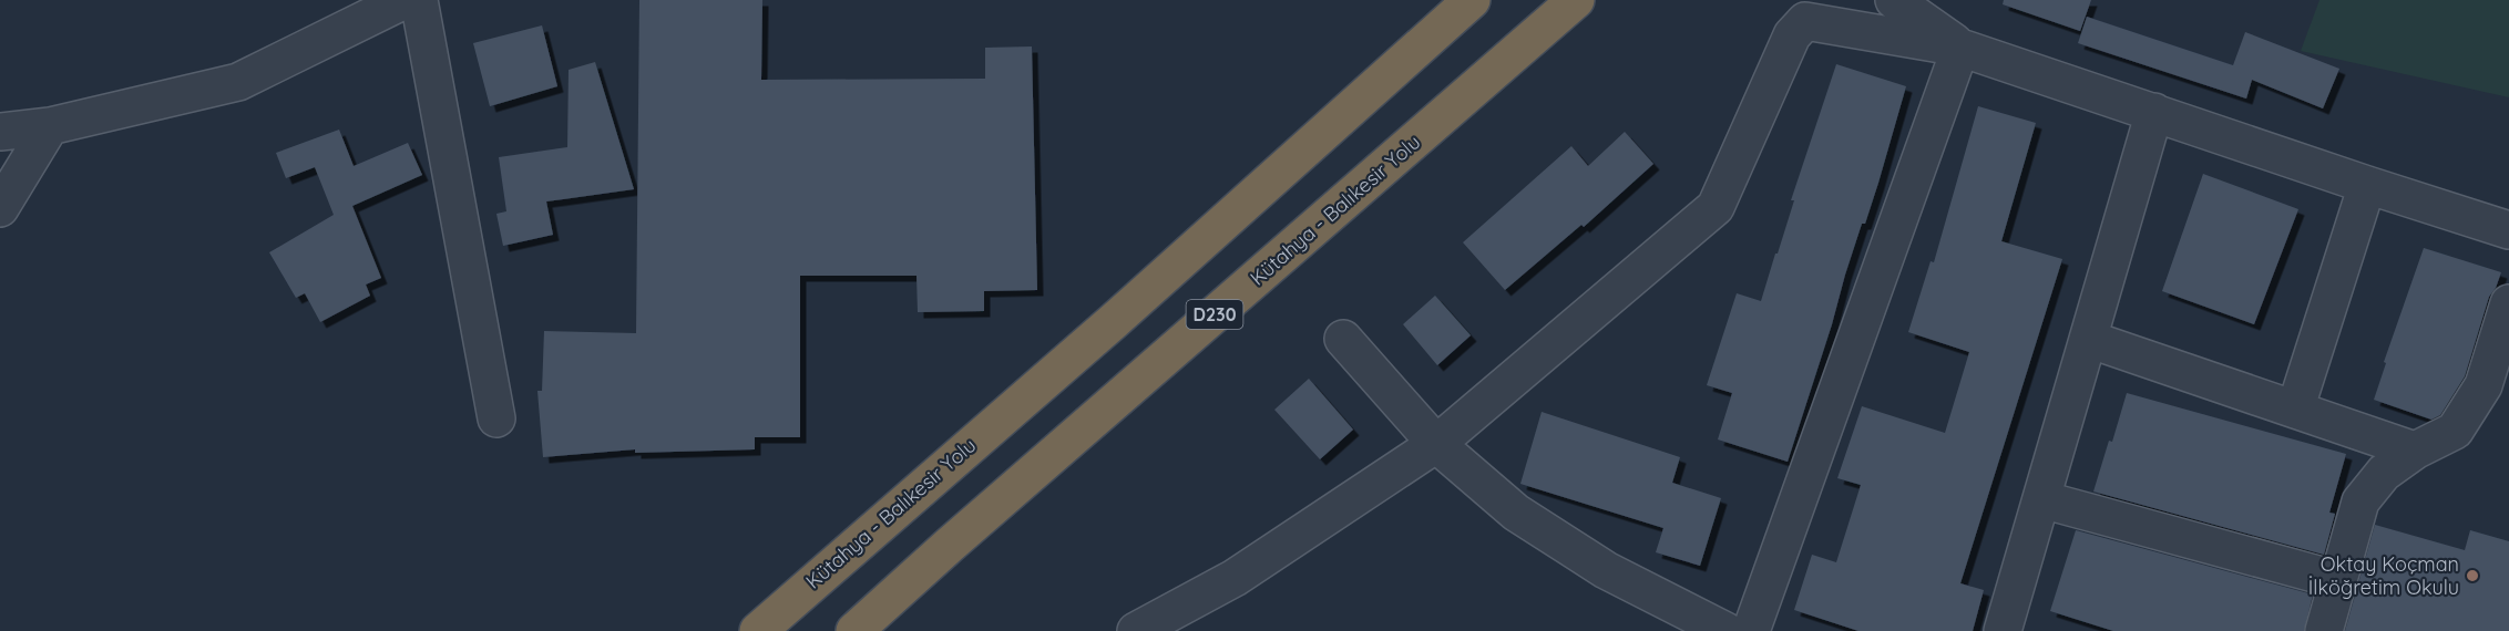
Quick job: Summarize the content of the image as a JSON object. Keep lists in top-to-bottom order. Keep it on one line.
{"streets":{"highway":["Kütahya - Balıkesir Yolu","D230"]},"places":["Oktay Koçman İlköğretim Okulu"]}
